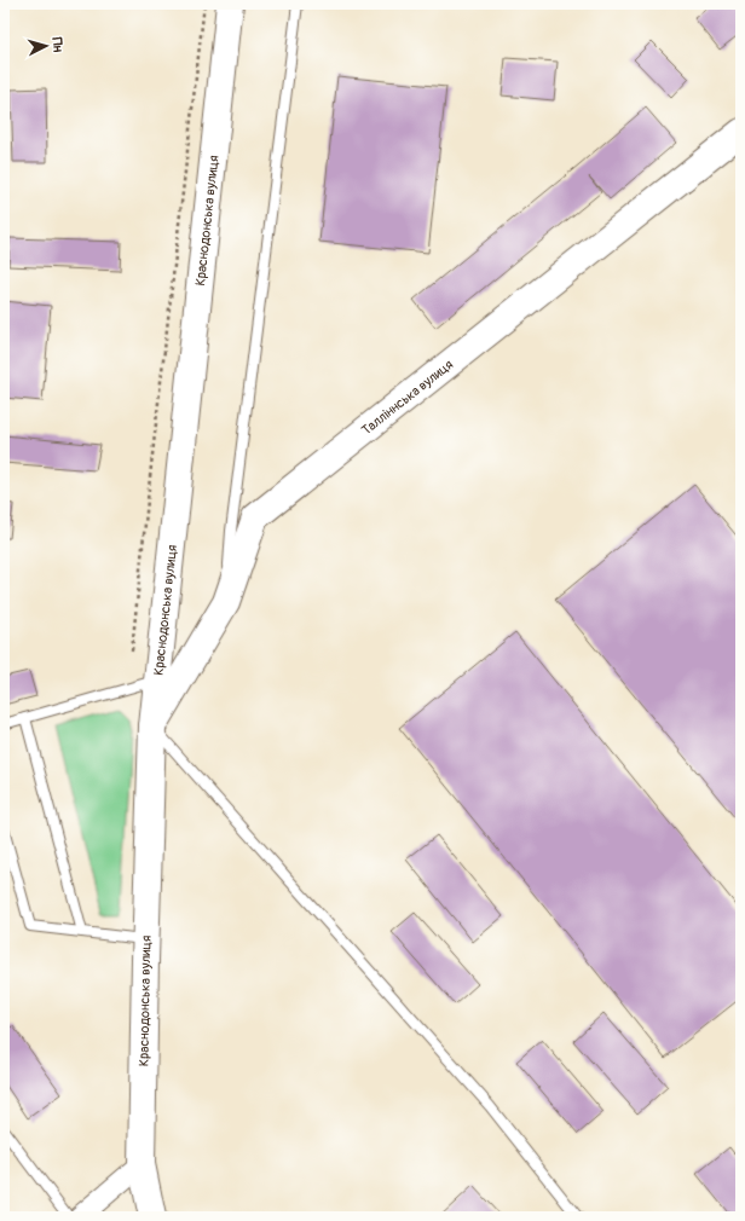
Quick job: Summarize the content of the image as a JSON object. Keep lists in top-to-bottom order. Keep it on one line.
{"streets":{"main road":["Краснодонська вулиця","Талліннська вулиця"]},"crossings":[["Краснодонська вулиця","Талліннська вулиця"]],"north":"right"}
